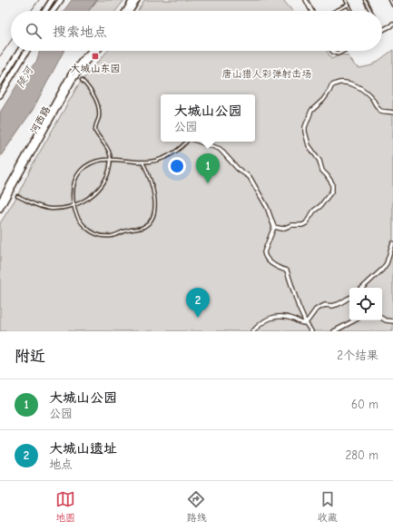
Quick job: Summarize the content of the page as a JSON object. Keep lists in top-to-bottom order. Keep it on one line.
{"streets":{"street":["河西路"]},"water":["陡河"],"parks":["唐山猎人彩弹射击场"],"places":{"transit":["大城山东园"]},"page":{"search":"搜索地点","popup":["大城山公园","公园"],"pins":["1","2"],"heading":["附近","2个结果"],"list":[{"mark":"1","name":"大城山公园","note":"公园","value":"60 m"},{"mark":"2","name":"大城山遗址","note":"地点","value":"280 m"}],"nav":["地图","路线","收藏"]}}
